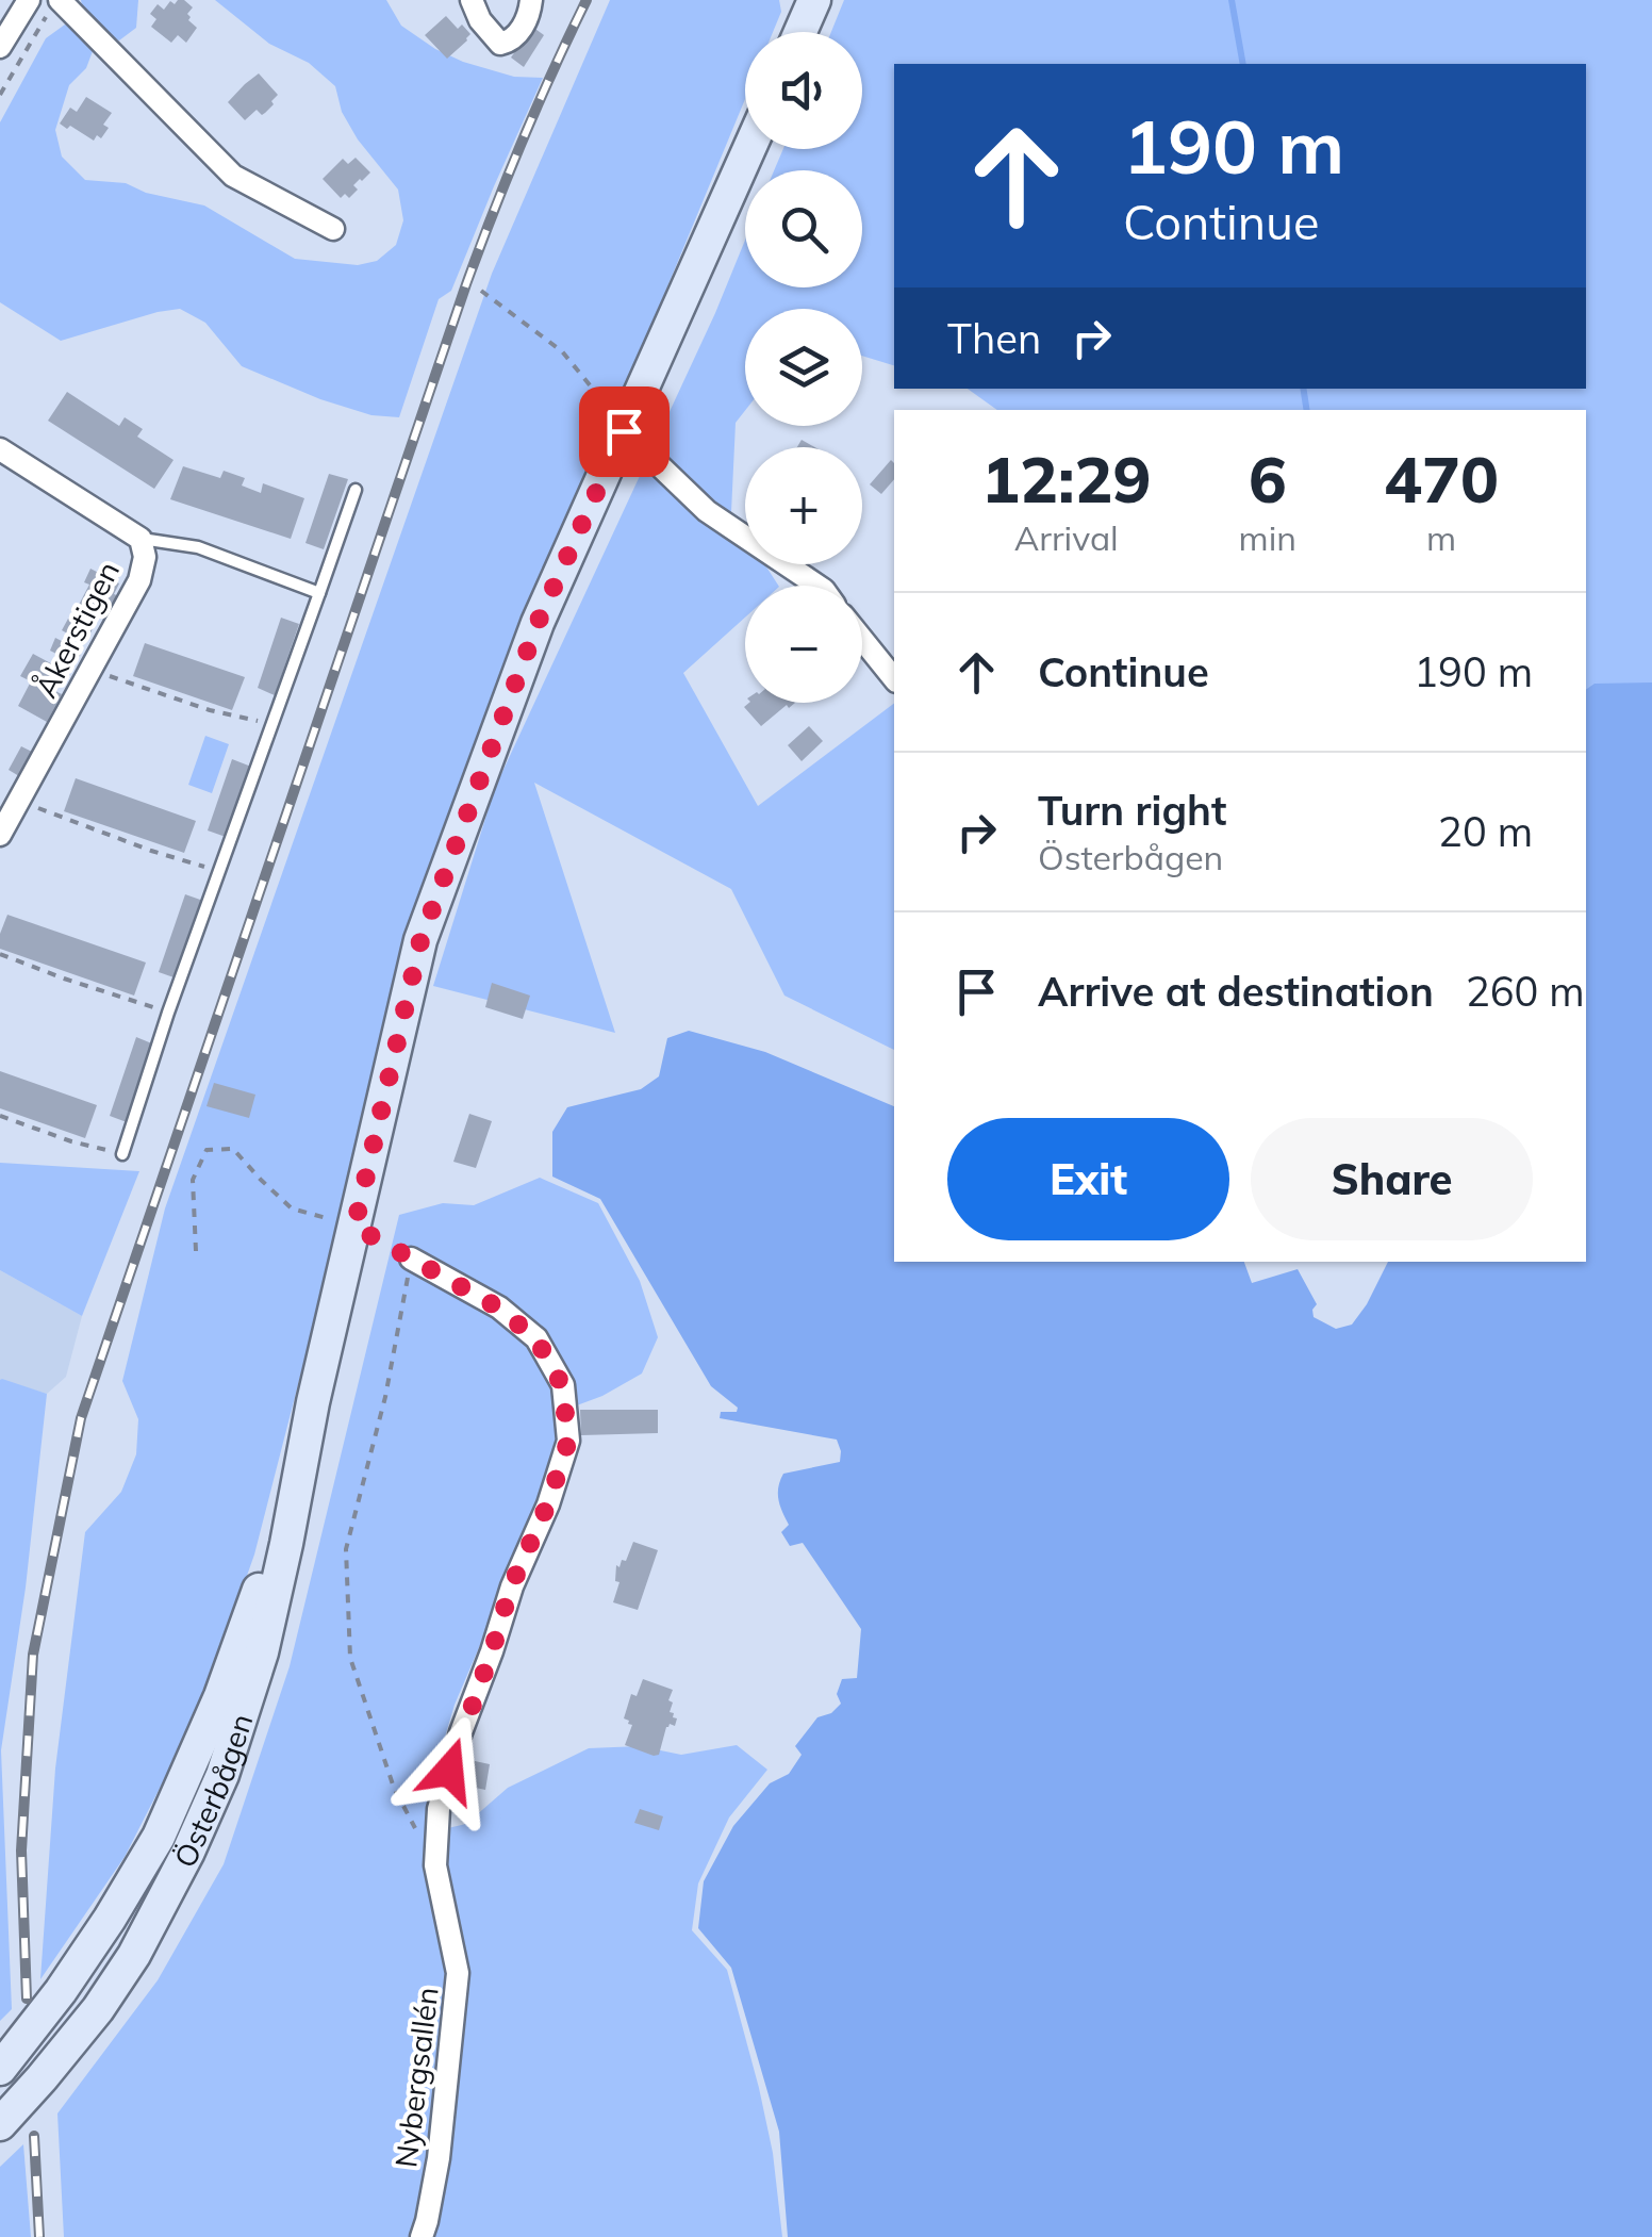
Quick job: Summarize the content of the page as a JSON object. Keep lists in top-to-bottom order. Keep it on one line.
{"streets":{"main road":["Österbågen"],"street":["Åkerstigen","Nybergsallén"]},"page":{"map_buttons":["+","−"],"turn":["190 m","Continue"],"then":"Then","eta":["12:29","Arrival","6","min","470","m"],"list":[{"name":"Continue","value":"190 m"},{"name":"Turn right","note":"Österbågen","value":"20 m"},{"name":"Arrive at destination","value":"260 m"}],"buttons":["Exit","Share"]}}
